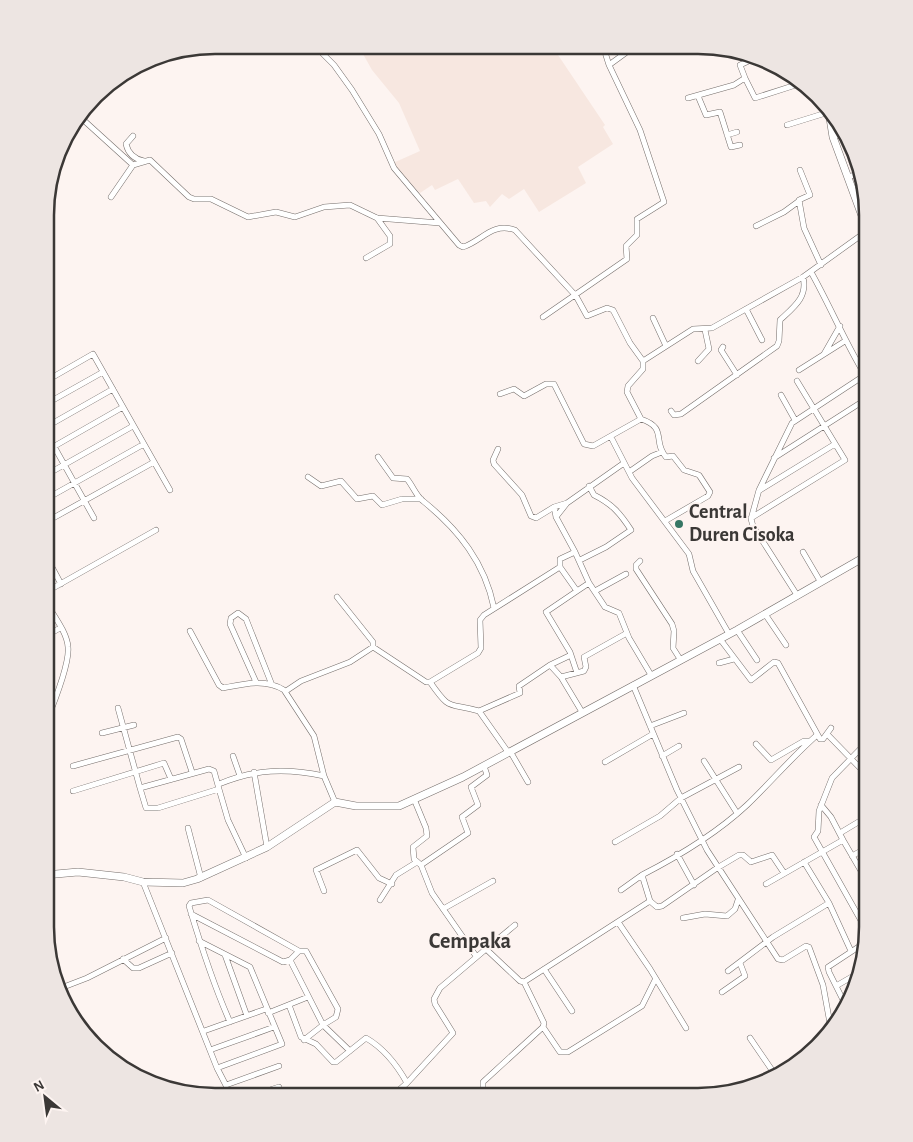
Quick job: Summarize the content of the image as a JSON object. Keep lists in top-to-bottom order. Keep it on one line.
{"districts":["Cempaka"],"places":["Central Duren Cisoka"],"north":"top left"}
